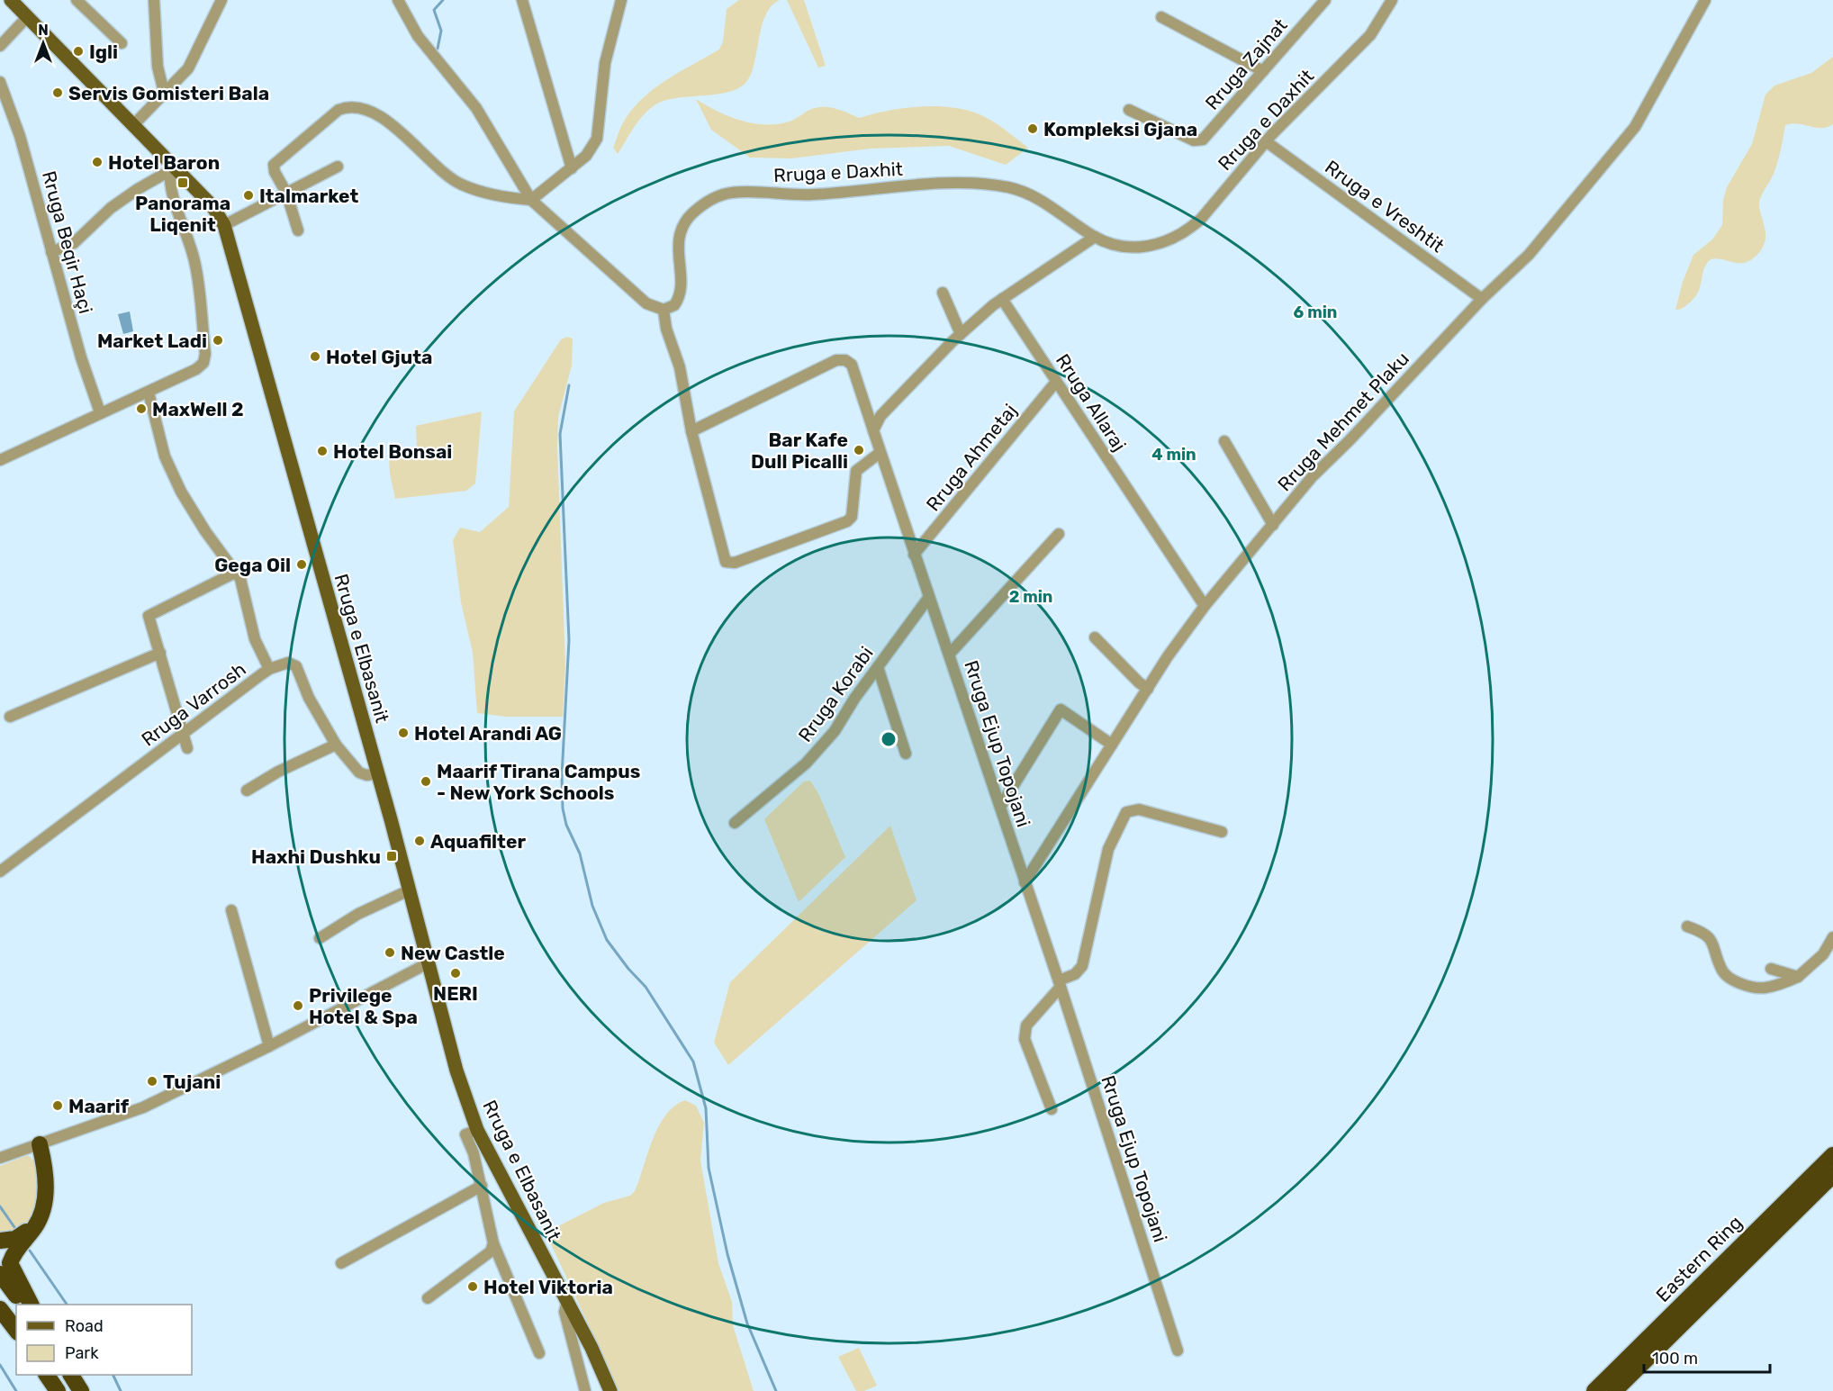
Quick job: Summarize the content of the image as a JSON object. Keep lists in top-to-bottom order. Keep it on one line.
{"streets":{"highway":["Eastern Ring"],"main road":["Rruga e Elbasanit"],"street":["Rruga Zajnat","Rruga e Daxhit","Rruga e Vreshtit","Rruga Beqir Haçi","Rruga Allaraj","Rruga Mehmet Plaku","Rruga Ahmetaj","Rruga Korabi","Rruga Varrosh","Rruga Ejup Topojani"]},"crossings":[["Rruga e Daxhit","Rruga e Vreshtit"],["Rruga e Vreshtit","Rruga Mehmet Plaku"],["Rruga Allaraj","Rruga Mehmet Plaku"],["Rruga Allaraj","Rruga Ahmetaj"],["Rruga Mehmet Plaku","Rruga Ejup Topojani"],["Rruga Ahmetaj","Rruga Ejup Topojani"],["Rruga e Elbasanit","Rruga Varrosh"],["Rruga Korabi","Rruga Ejup Topojani"]],"places":{"other":["Igli","Servis Gomisteri Bala","Kompleksi Gjana","Hotel Baron","Italmarket","Market Ladi","Hotel Gjuta","MaxWell 2","Bar Kafe Dull Picalli","Hotel Bonsai","Gega Oil","Hotel Arandi AG","Maarif Tirana Campus - New York Schools","Aquafilter","New Castle","NERI","Privilege Hotel & Spa","Tujani","Maarif","Hotel Viktoria"],"transit":["Panorama Liqenit","Haxhi Dushku"]},"legend":["Road","Park"],"scale_bar":"100 m","north":"top","rings":["6 min","4 min","2 min"]}
